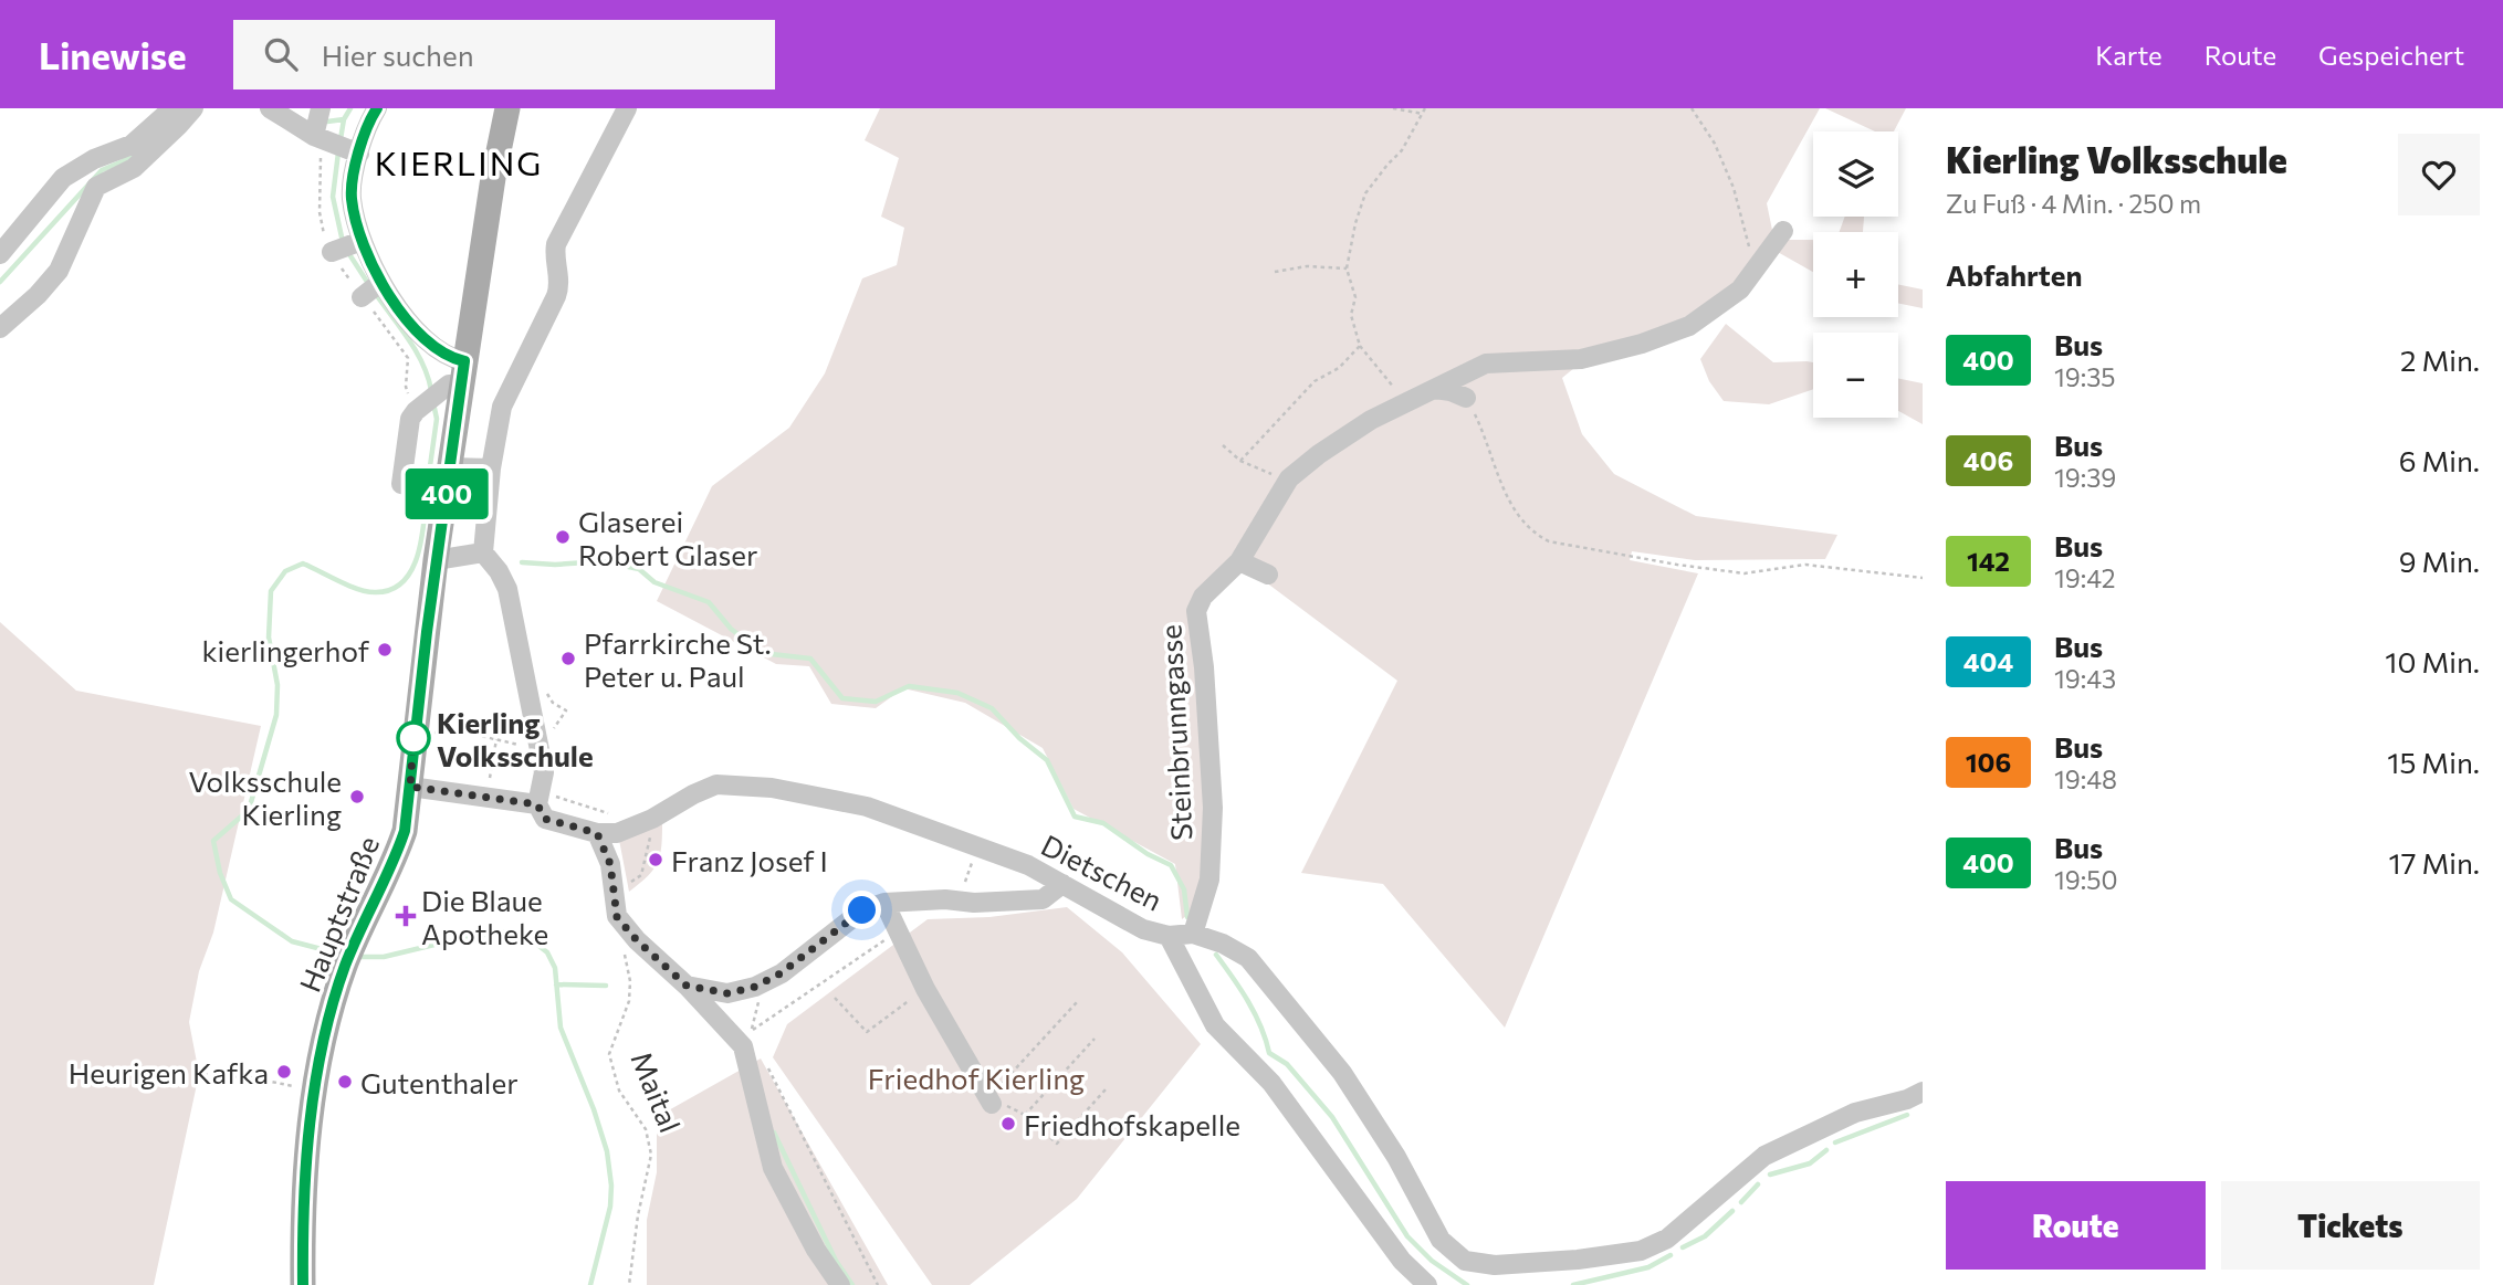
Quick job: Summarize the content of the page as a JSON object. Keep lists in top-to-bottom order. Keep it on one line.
{"streets":{"main road":["Hauptstraße"],"street":["Steinbrunngasse","Dietschen"],"path":["Maital"]},"districts":["KIERLING"],"parks":["Friedhof Kierling"],"places":{"other":["Glaserei Robert Glaser","kierlingerhof","Pfarrkirche St. Peter u. Paul","Kierling Volksschule","Volksschule Kierling","Franz Josef I","Heurigen Kafka","Gutenthaler","Friedhofskapelle"],"health":["Die Blaue Apotheke"]},"lines":["bus line 400"],"page":{"header":"Linewise","search":"Hier suchen","nav":["Karte","Route","Gespeichert"],"on_map":"400","heading":[["Kierling Volksschule","Zu Fuß · 4 Min. · 250 m"],"Abfahrten"],"map_buttons":["+","−"],"list":[{"mark":"400","name":"Bus","note":"19:35","value":"2 Min."},{"mark":"406","name":"Bus","note":"19:39","value":"6 Min."},{"mark":"142","name":"Bus","note":"19:42","value":"9 Min."},{"mark":"404","name":"Bus","note":"19:43","value":"10 Min."},{"mark":"106","name":"Bus","note":"19:48","value":"15 Min."},{"mark":"400","name":"Bus","note":"19:50","value":"17 Min."}],"buttons":["Route","Tickets"]}}
